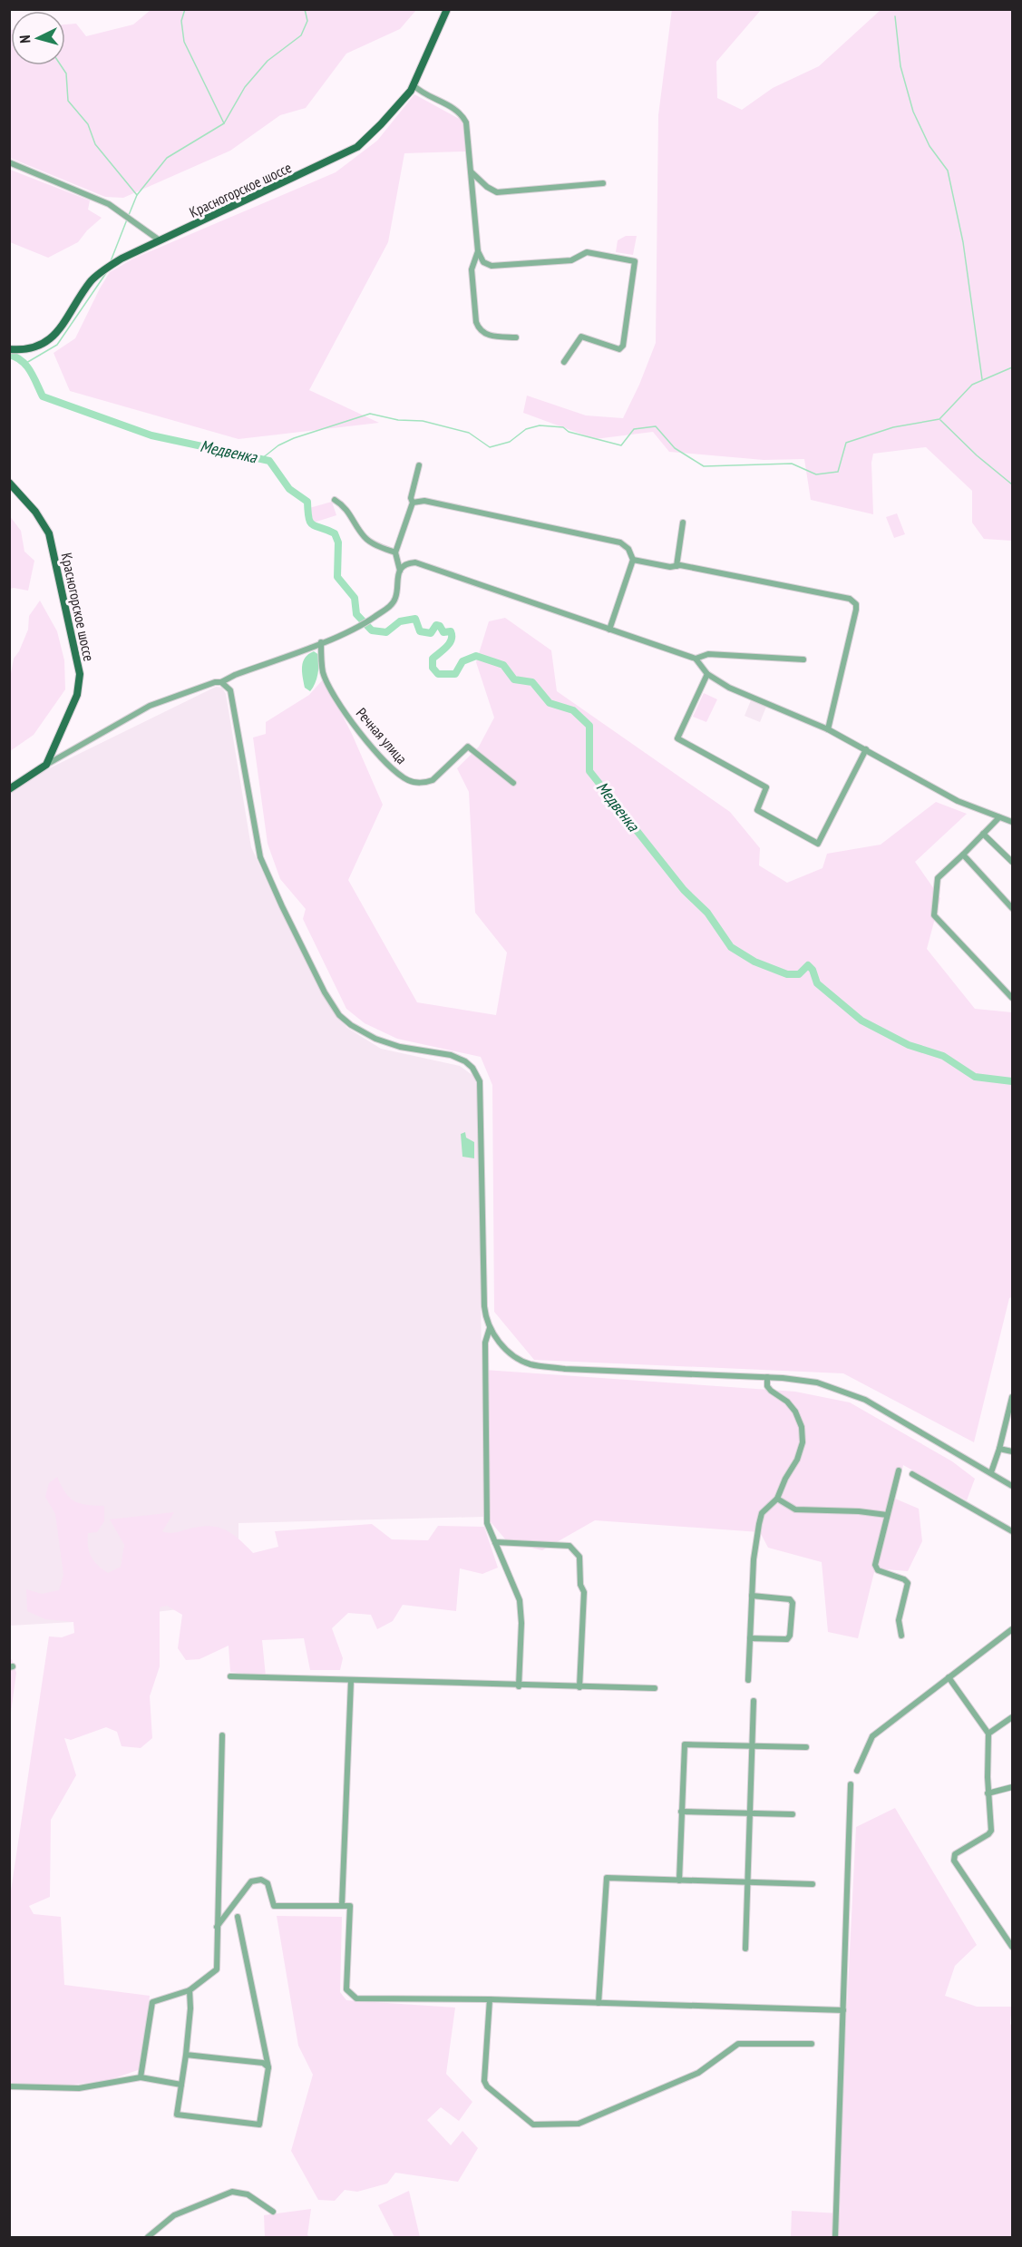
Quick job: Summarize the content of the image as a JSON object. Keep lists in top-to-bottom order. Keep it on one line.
{"streets":{"main road":["Красногорское шоссе"],"street":["Речная улица"]},"water":["Медвенка"],"north":"left"}
